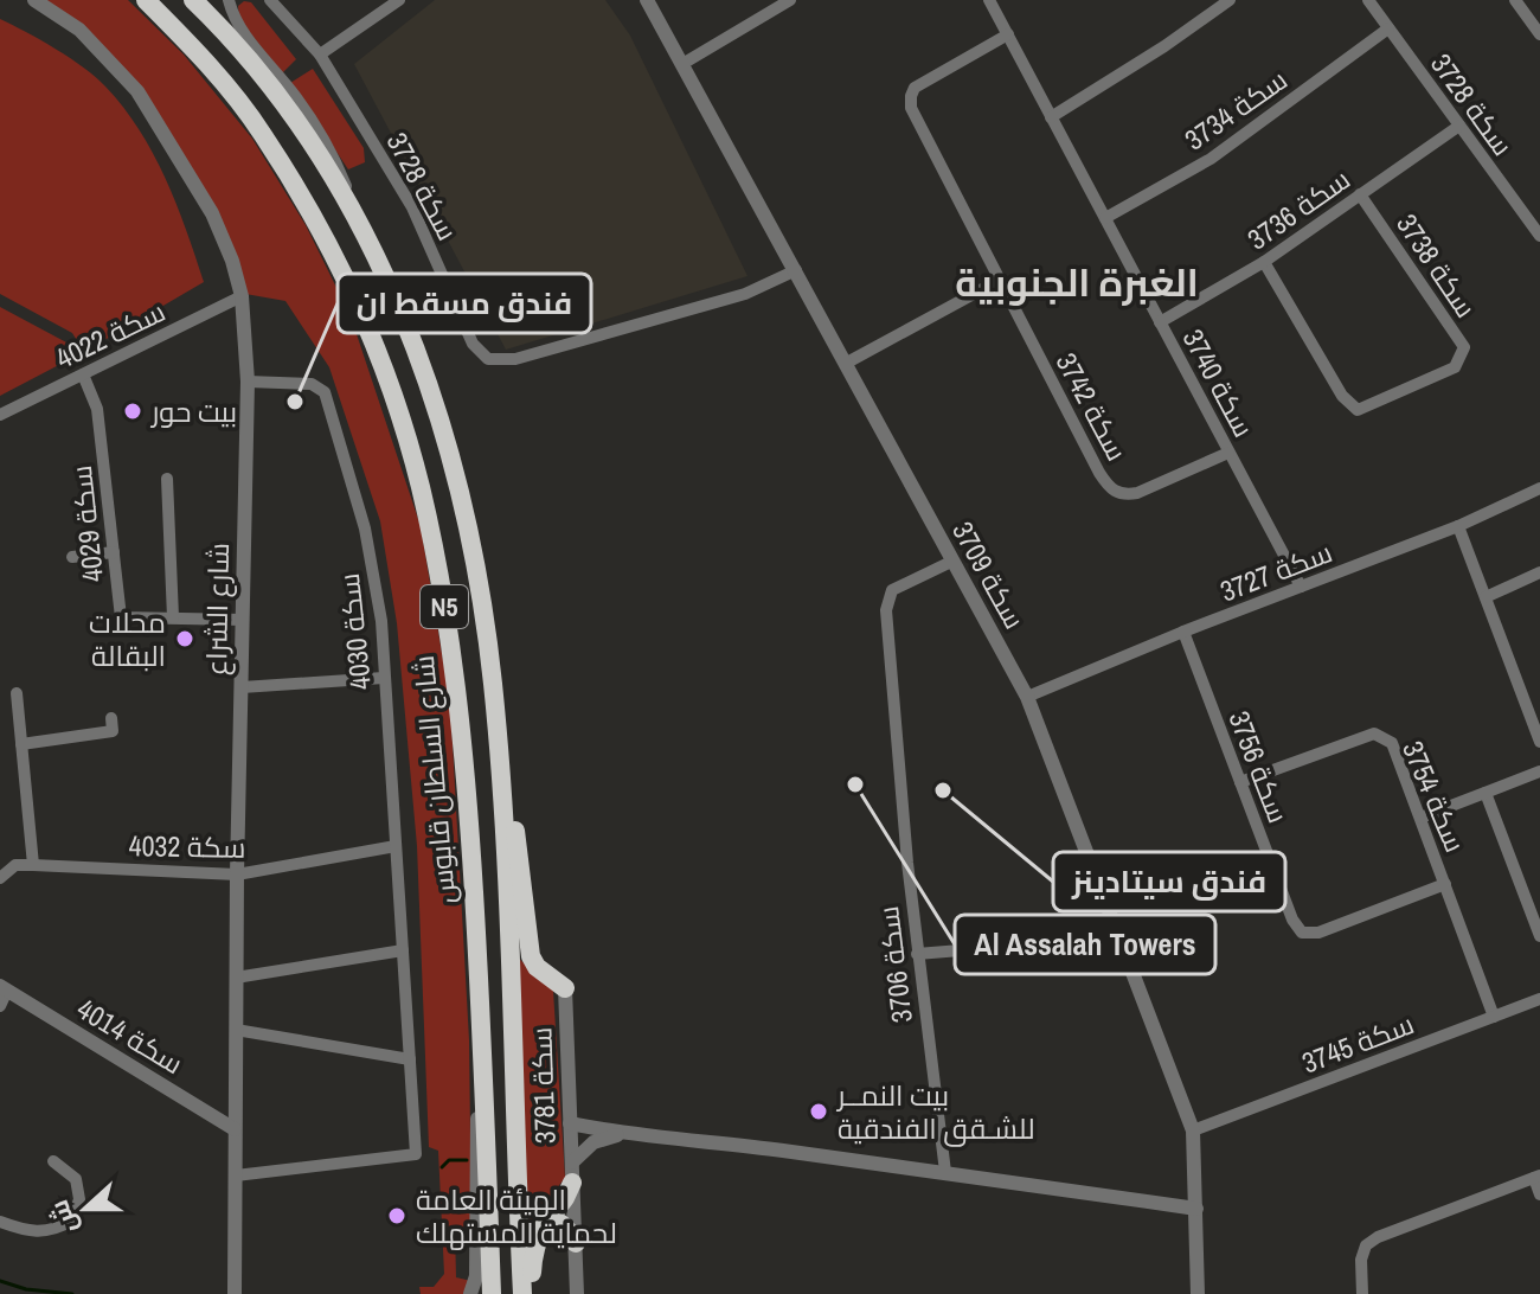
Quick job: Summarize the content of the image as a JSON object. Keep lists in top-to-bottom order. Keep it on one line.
{"streets":{"highway":["N5","شارع السلطان قابوس"],"street":["سكة 3728","سكة 3734","سكة 3736","سكة 3738","سكة 4022","سكة 3740","سكة 3742","سكة 4029","سكة 3727","سكة 3709","شارع الشراع","سكة 4030","سكة 3756","سكة 3754","سكة 4032","سكة 3706","سكة 4014","سكة 3745","سكة 3781"]},"crossings":[["سكة 3728","سكة 3734"],["سكة 3728","سكة 3736"],["سكة 3728","سكة 3709"],["سكة 3734","سكة 3740"],["سكة 3736","سكة 3738"],["سكة 3736","سكة 3740"],["سكة 4022","سكة 4029"],["سكة 4022","شارع الشراع"],["سكة 3740","سكة 3742"],["سكة 3740","سكة 3727"],["سكة 4029","شارع الشراع"],["سكة 3727","سكة 3709"],["سكة 3727","سكة 3756"],["سكة 3709","سكة 3706"],["سكة 3709","سكة 3745"],["شارع الشراع","سكة 4030"],["شارع الشراع","سكة 4032"],["شارع الشراع","سكة 4014"],["سكة 4030","سكة 4032"],["سكة 3756","سكة 3754"],["سكة 3754","سكة 3745"]],"districts":["الغبرة الجنوبية"],"places":["فندق مسقط ان","بيت حور","محلات البقالة","Al Assalah Towers","فندق سيتادينز","بيت النمــر للشـقق الفندقية","الهيئة العامة لحماية المستهلك"],"north":"left"}
